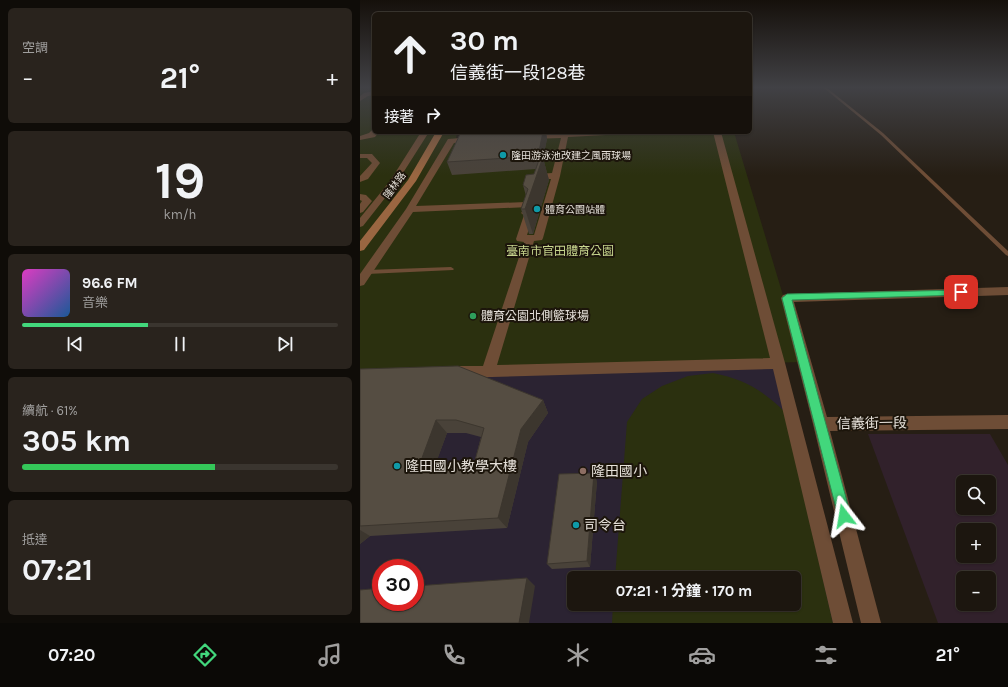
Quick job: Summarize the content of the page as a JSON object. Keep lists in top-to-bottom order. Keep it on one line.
{"streets":{"street":["隆林路","信義街一段"]},"parks":["臺南市官田體育公園"],"places":["隆田游泳池改建之風雨球場","體育公園站體","體育公園北側籃球場","隆田國小教學大樓","隆田國小","司令台"],"page":{"tile":["空調",["19","km/h"],["續航 · 61%","305 km"],["抵達","07:21"]],"turn":["30 m","信義街一段128巷"],"heat":["−","21°","+"],"then":"接著","song":["96.6 FM","音樂"],"map_buttons":["+","−"],"limit":"30","trip":"07:21 · 1 分鐘 · 170 m","tabs":["07:20","21°"]}}
